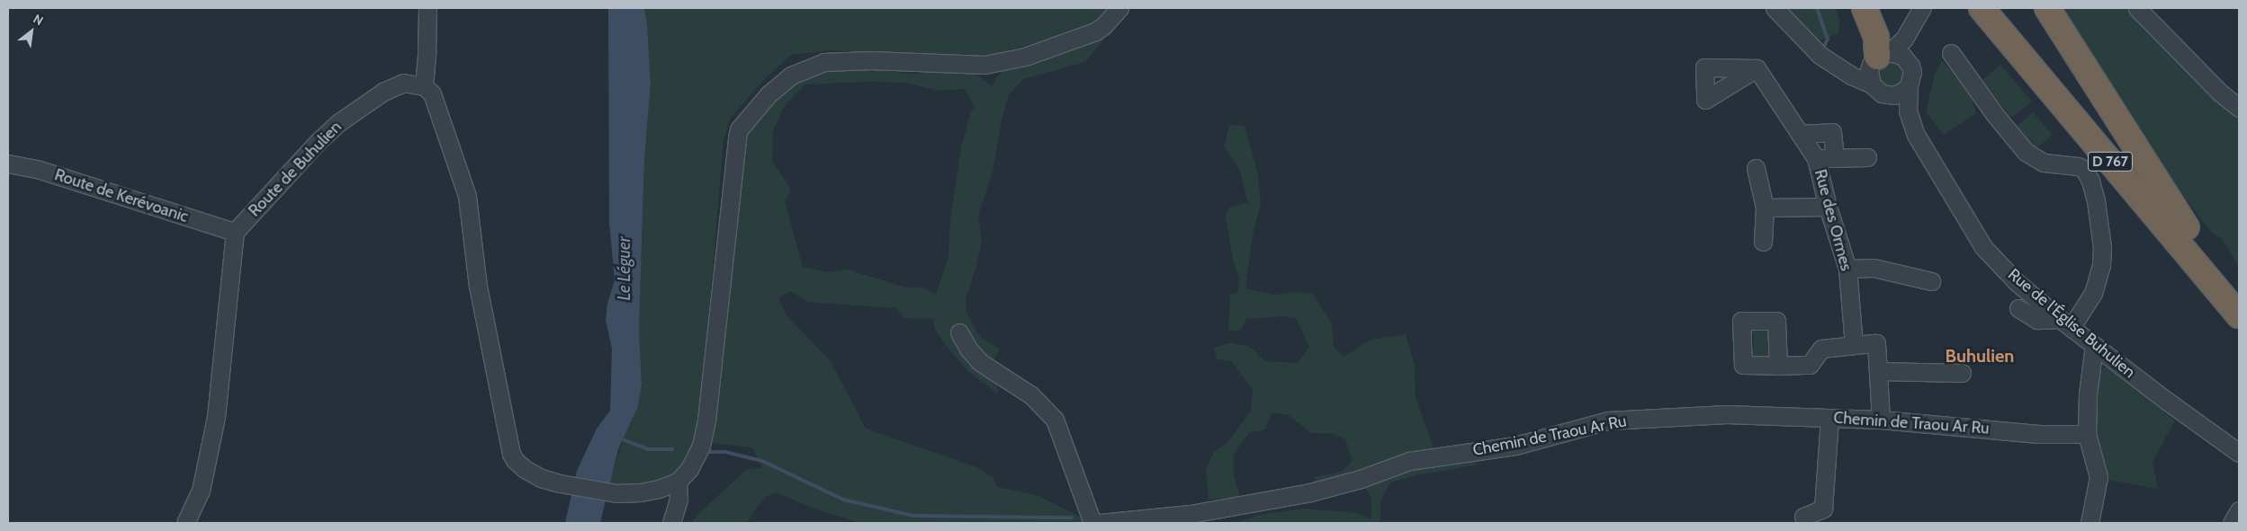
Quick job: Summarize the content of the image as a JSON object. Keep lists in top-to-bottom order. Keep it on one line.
{"streets":{"highway":["D 767"],"street":["Route de Buhulien","Route de Kerévoanic","Rue des Ormes","Rue de l'Église Buhulien","Chemin de Traou Ar Ru"]},"crossings":[["Route de Buhulien","Route de Kerévoanic"]],"districts":["Buhulien"],"water":["Le Léguer"],"north":"top right"}
